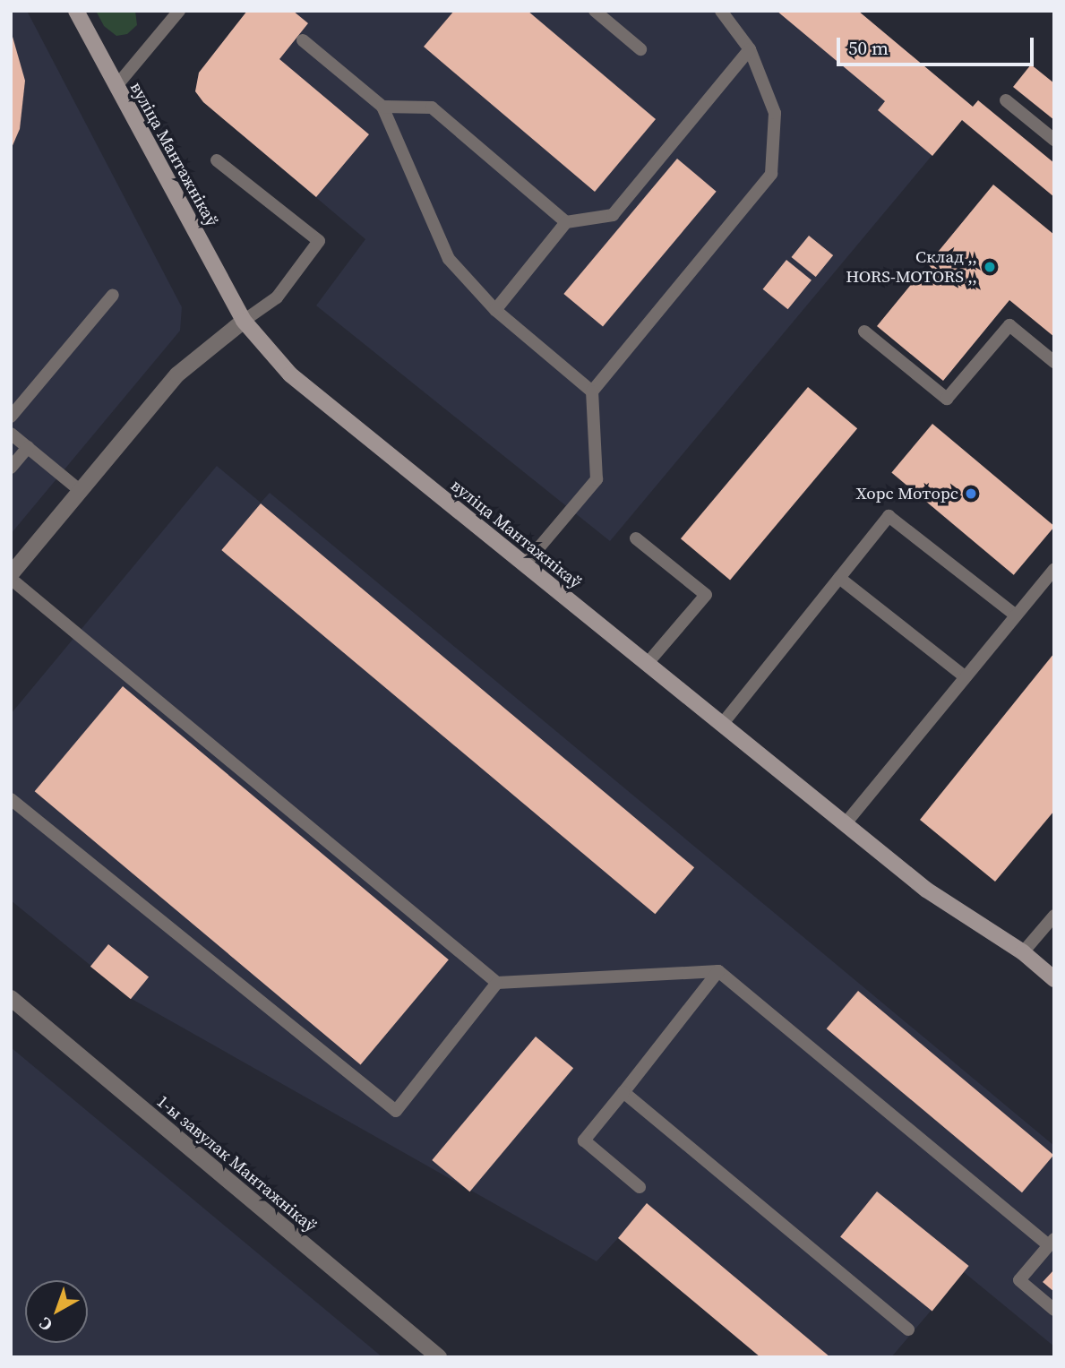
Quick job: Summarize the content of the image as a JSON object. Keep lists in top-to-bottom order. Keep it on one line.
{"streets":{"street":["вуліца Мантажнікаў","1-ы завулак Мантажнікаў"]},"places":["Склад ,, HORS-MOTORS ,,","Хорс Моторс"],"scale_bar":"50 m","north":"bottom left"}
